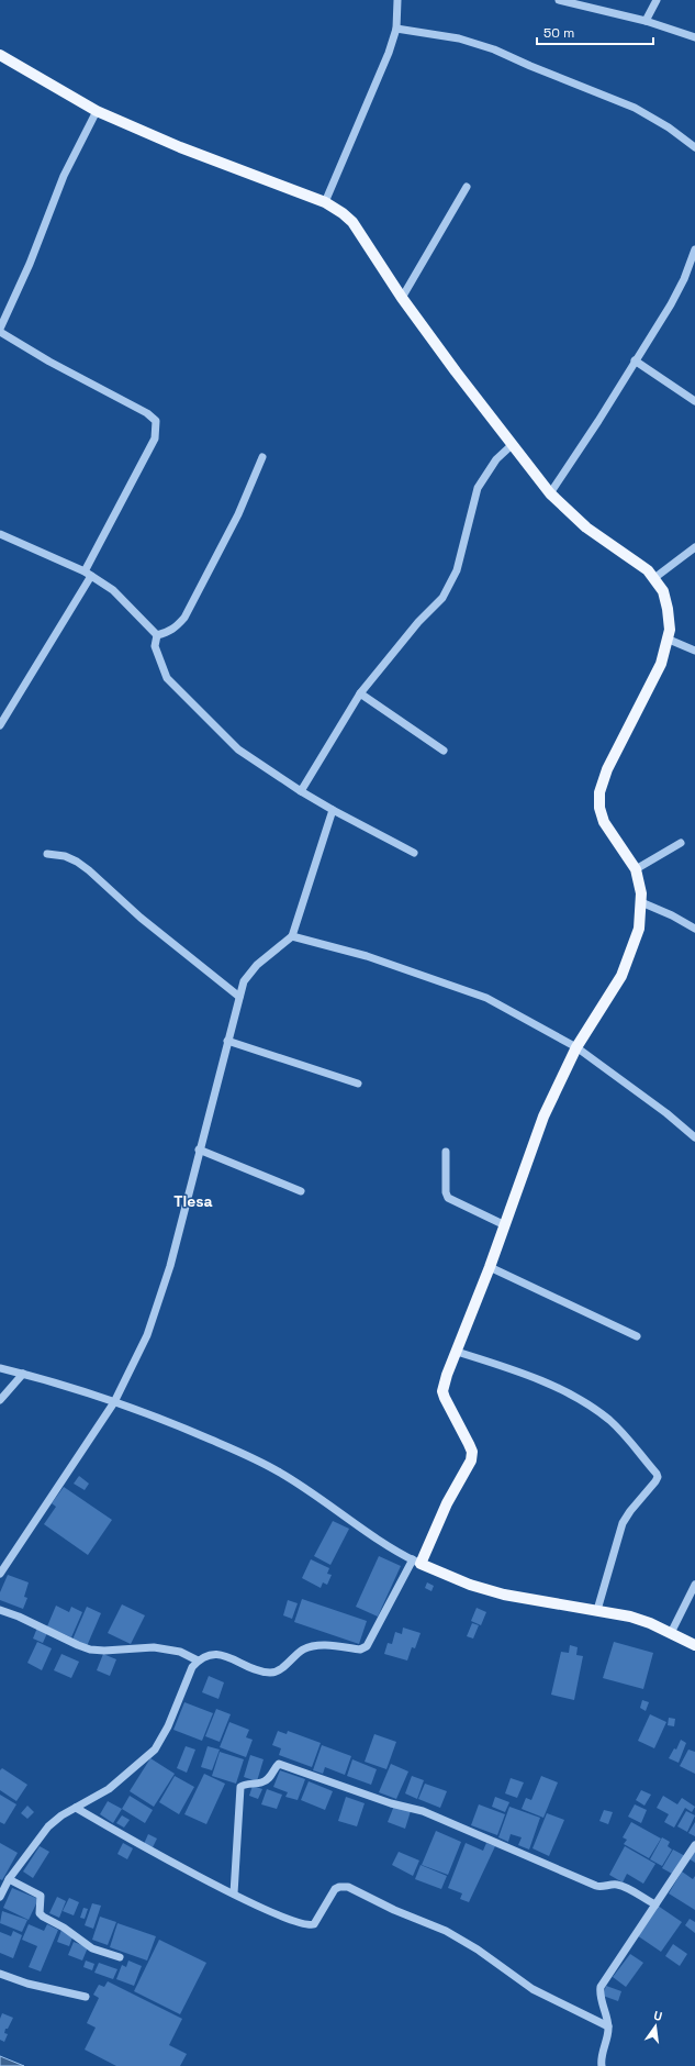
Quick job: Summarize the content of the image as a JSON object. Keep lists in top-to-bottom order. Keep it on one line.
{"districts":["Tlesa"],"scale_bar":"50 m","north":"top"}
